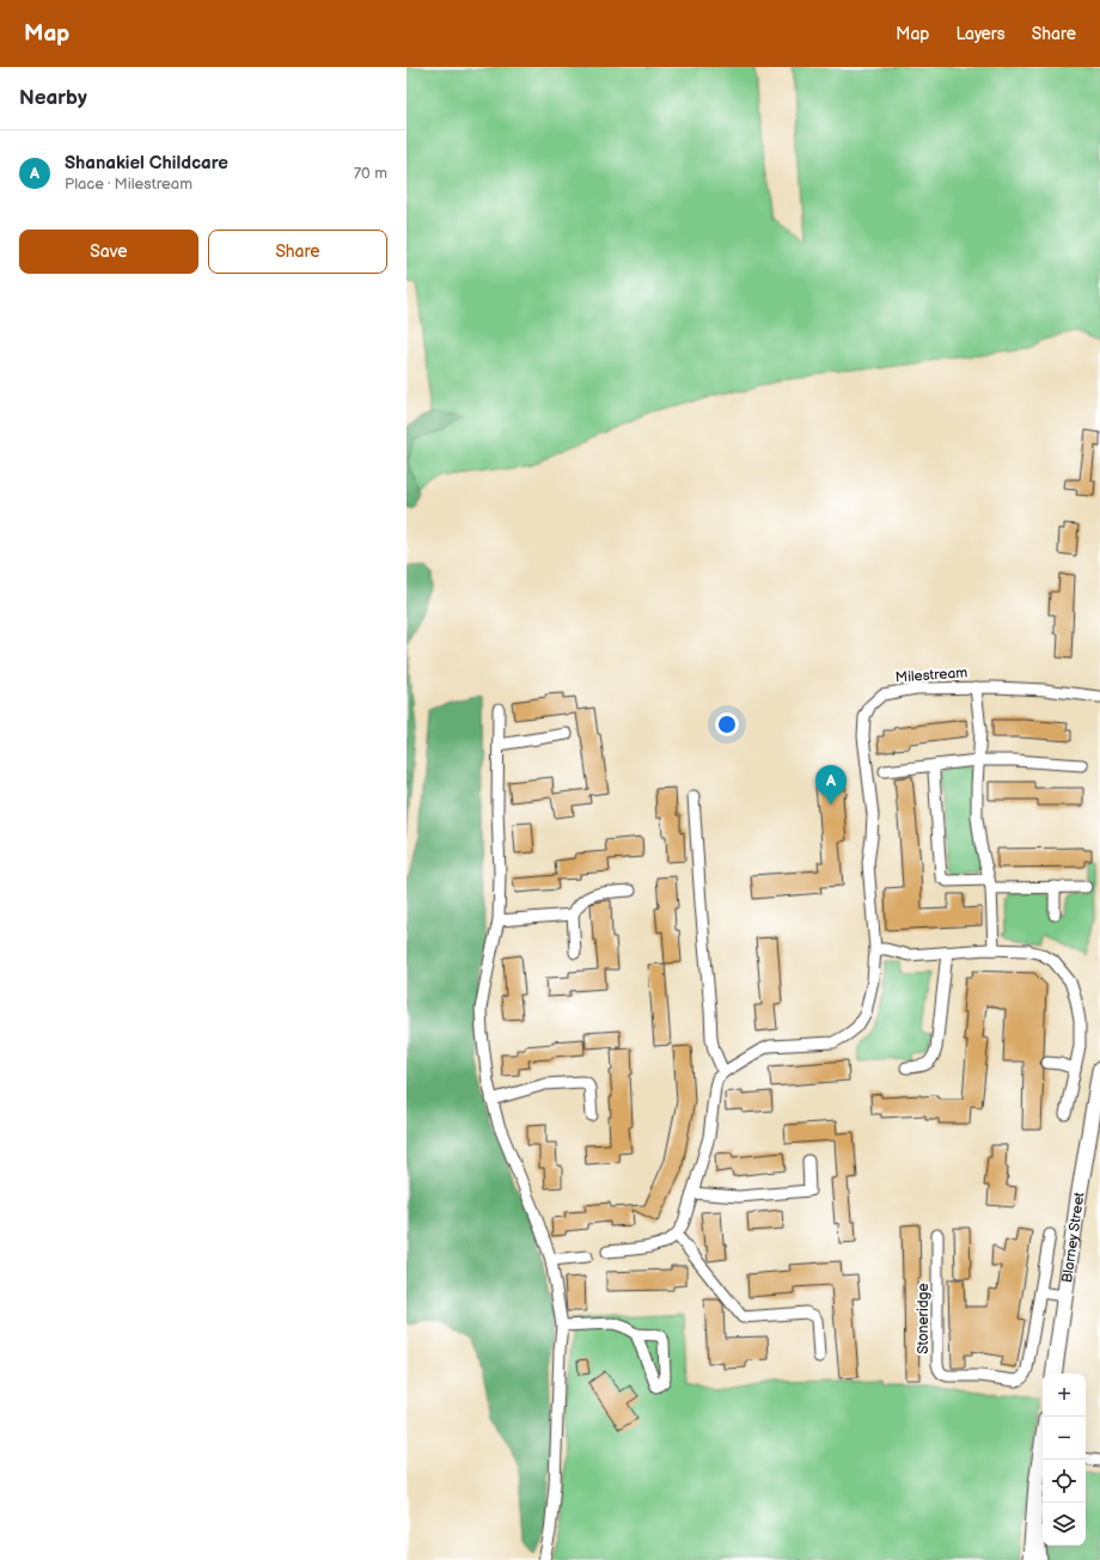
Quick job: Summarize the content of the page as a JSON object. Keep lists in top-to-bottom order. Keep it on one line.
{"streets":{"street":["Milestream","Blarney Street","Stoneridge"]},"page":{"header":"Map","nav":["Map","Layers","Share"],"heading":"Nearby","list":[{"mark":"A","name":"Shanakiel Childcare","note":"Place · Milestream","value":"70 m"}],"buttons":["Save","Share"],"pins":"A","map_buttons":["+","−"]}}
